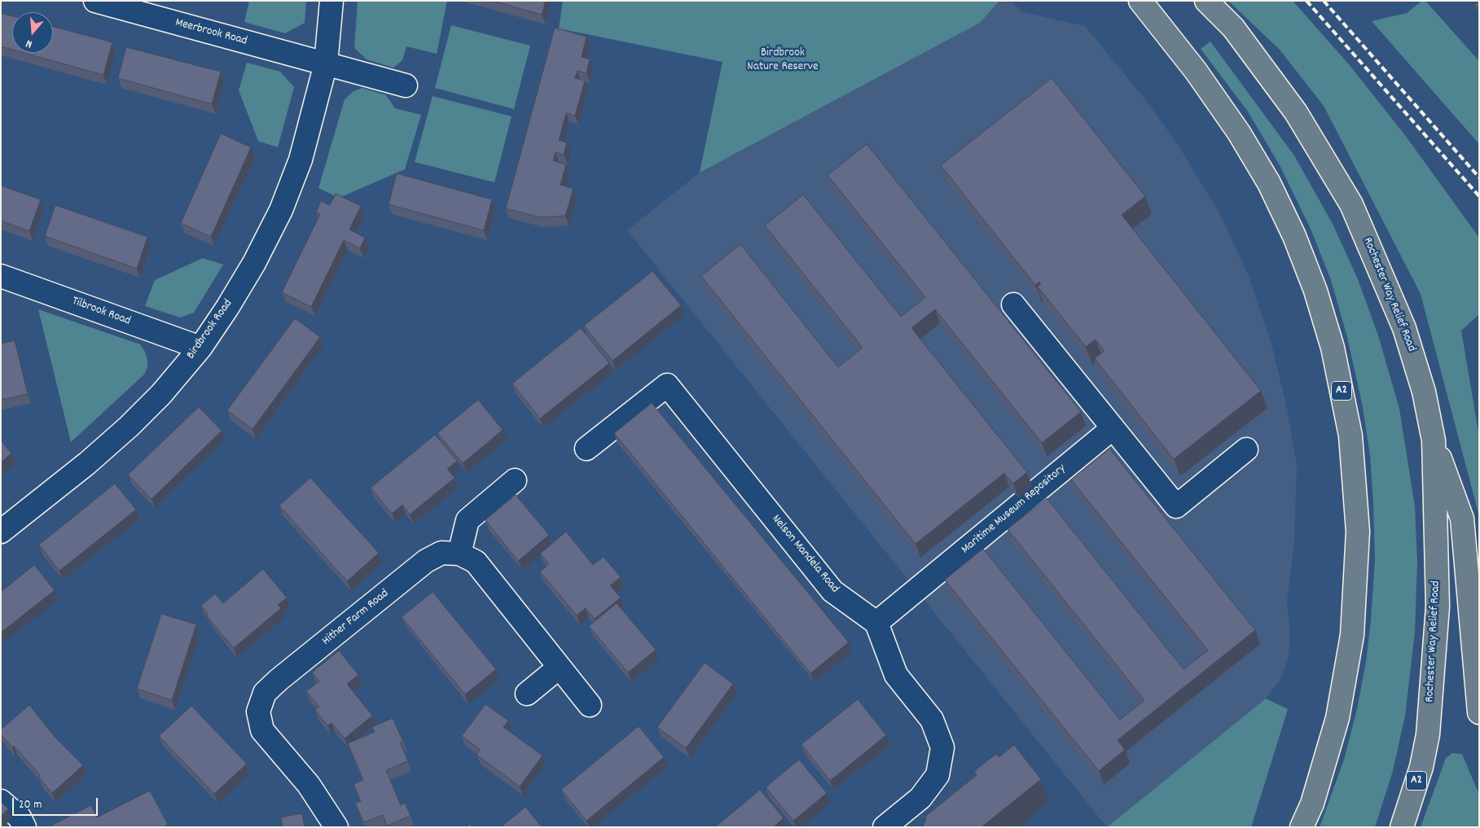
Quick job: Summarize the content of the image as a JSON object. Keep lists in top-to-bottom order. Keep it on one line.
{"streets":{"highway":["Rochester Way Relief Road","A2"],"street":["Meerbrook Road","Tilbrook Road","Birdbrook Road","Maritime Museum Repository","Nelson Mandela Road","Hither Farm Road"]},"crossings":[["Meerbrook Road","Birdbrook Road"],["Tilbrook Road","Birdbrook Road"],["Maritime Museum Repository","Nelson Mandela Road"]],"parks":["Birdbrook Nature Reserve"],"scale_bar":"20 m","north":"bottom"}
